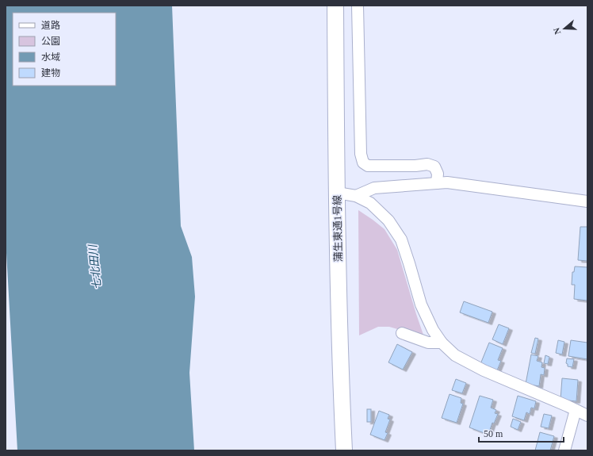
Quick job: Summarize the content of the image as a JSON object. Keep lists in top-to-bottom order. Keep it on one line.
{"streets":{"street":["蒲生東通1号線"]},"water":["七北田川"],"legend":["道路","公園","水域","建物"],"scale_bar":"50 m","north":"left"}
